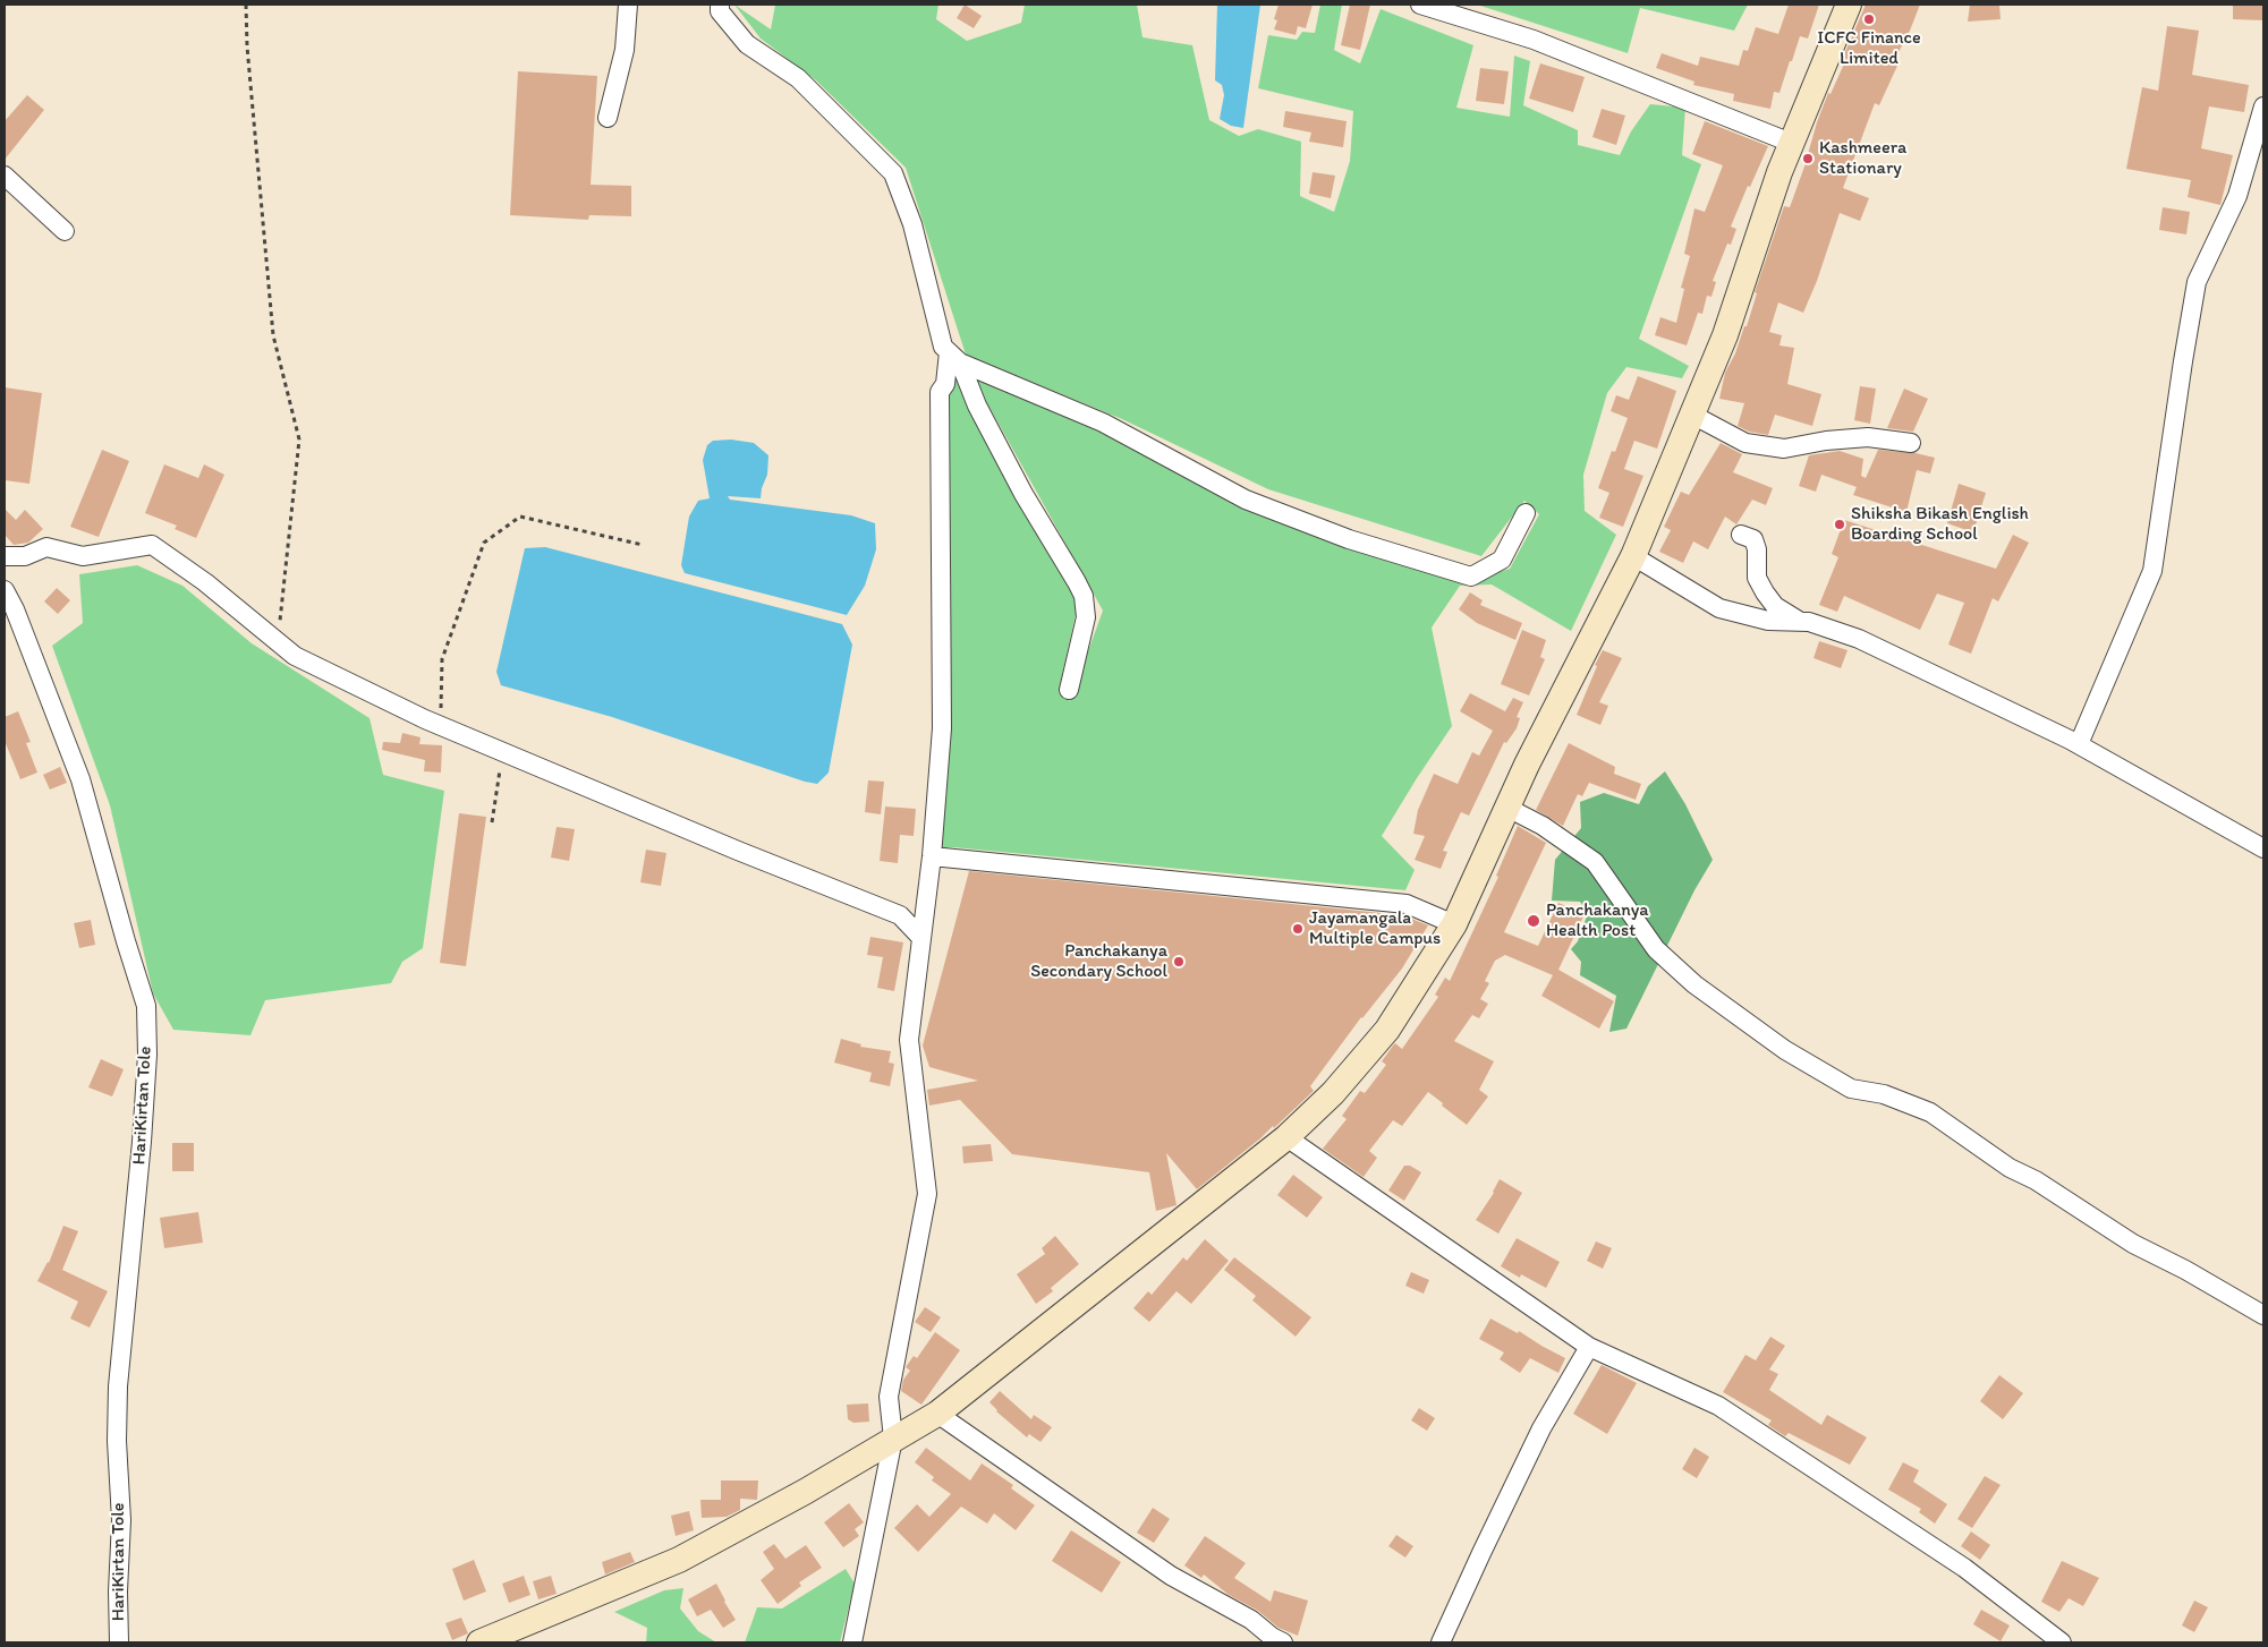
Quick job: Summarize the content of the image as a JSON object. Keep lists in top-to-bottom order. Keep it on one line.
{"streets":{"street":["HariKirtan Tole"]},"places":["ICFC Finance Limited","Kashmeera Stationary","Shiksha Bikash English Boarding School","Panchakanya Health Post","Jayamangala Multiple Campus","Panchakanya Secondary School"]}
